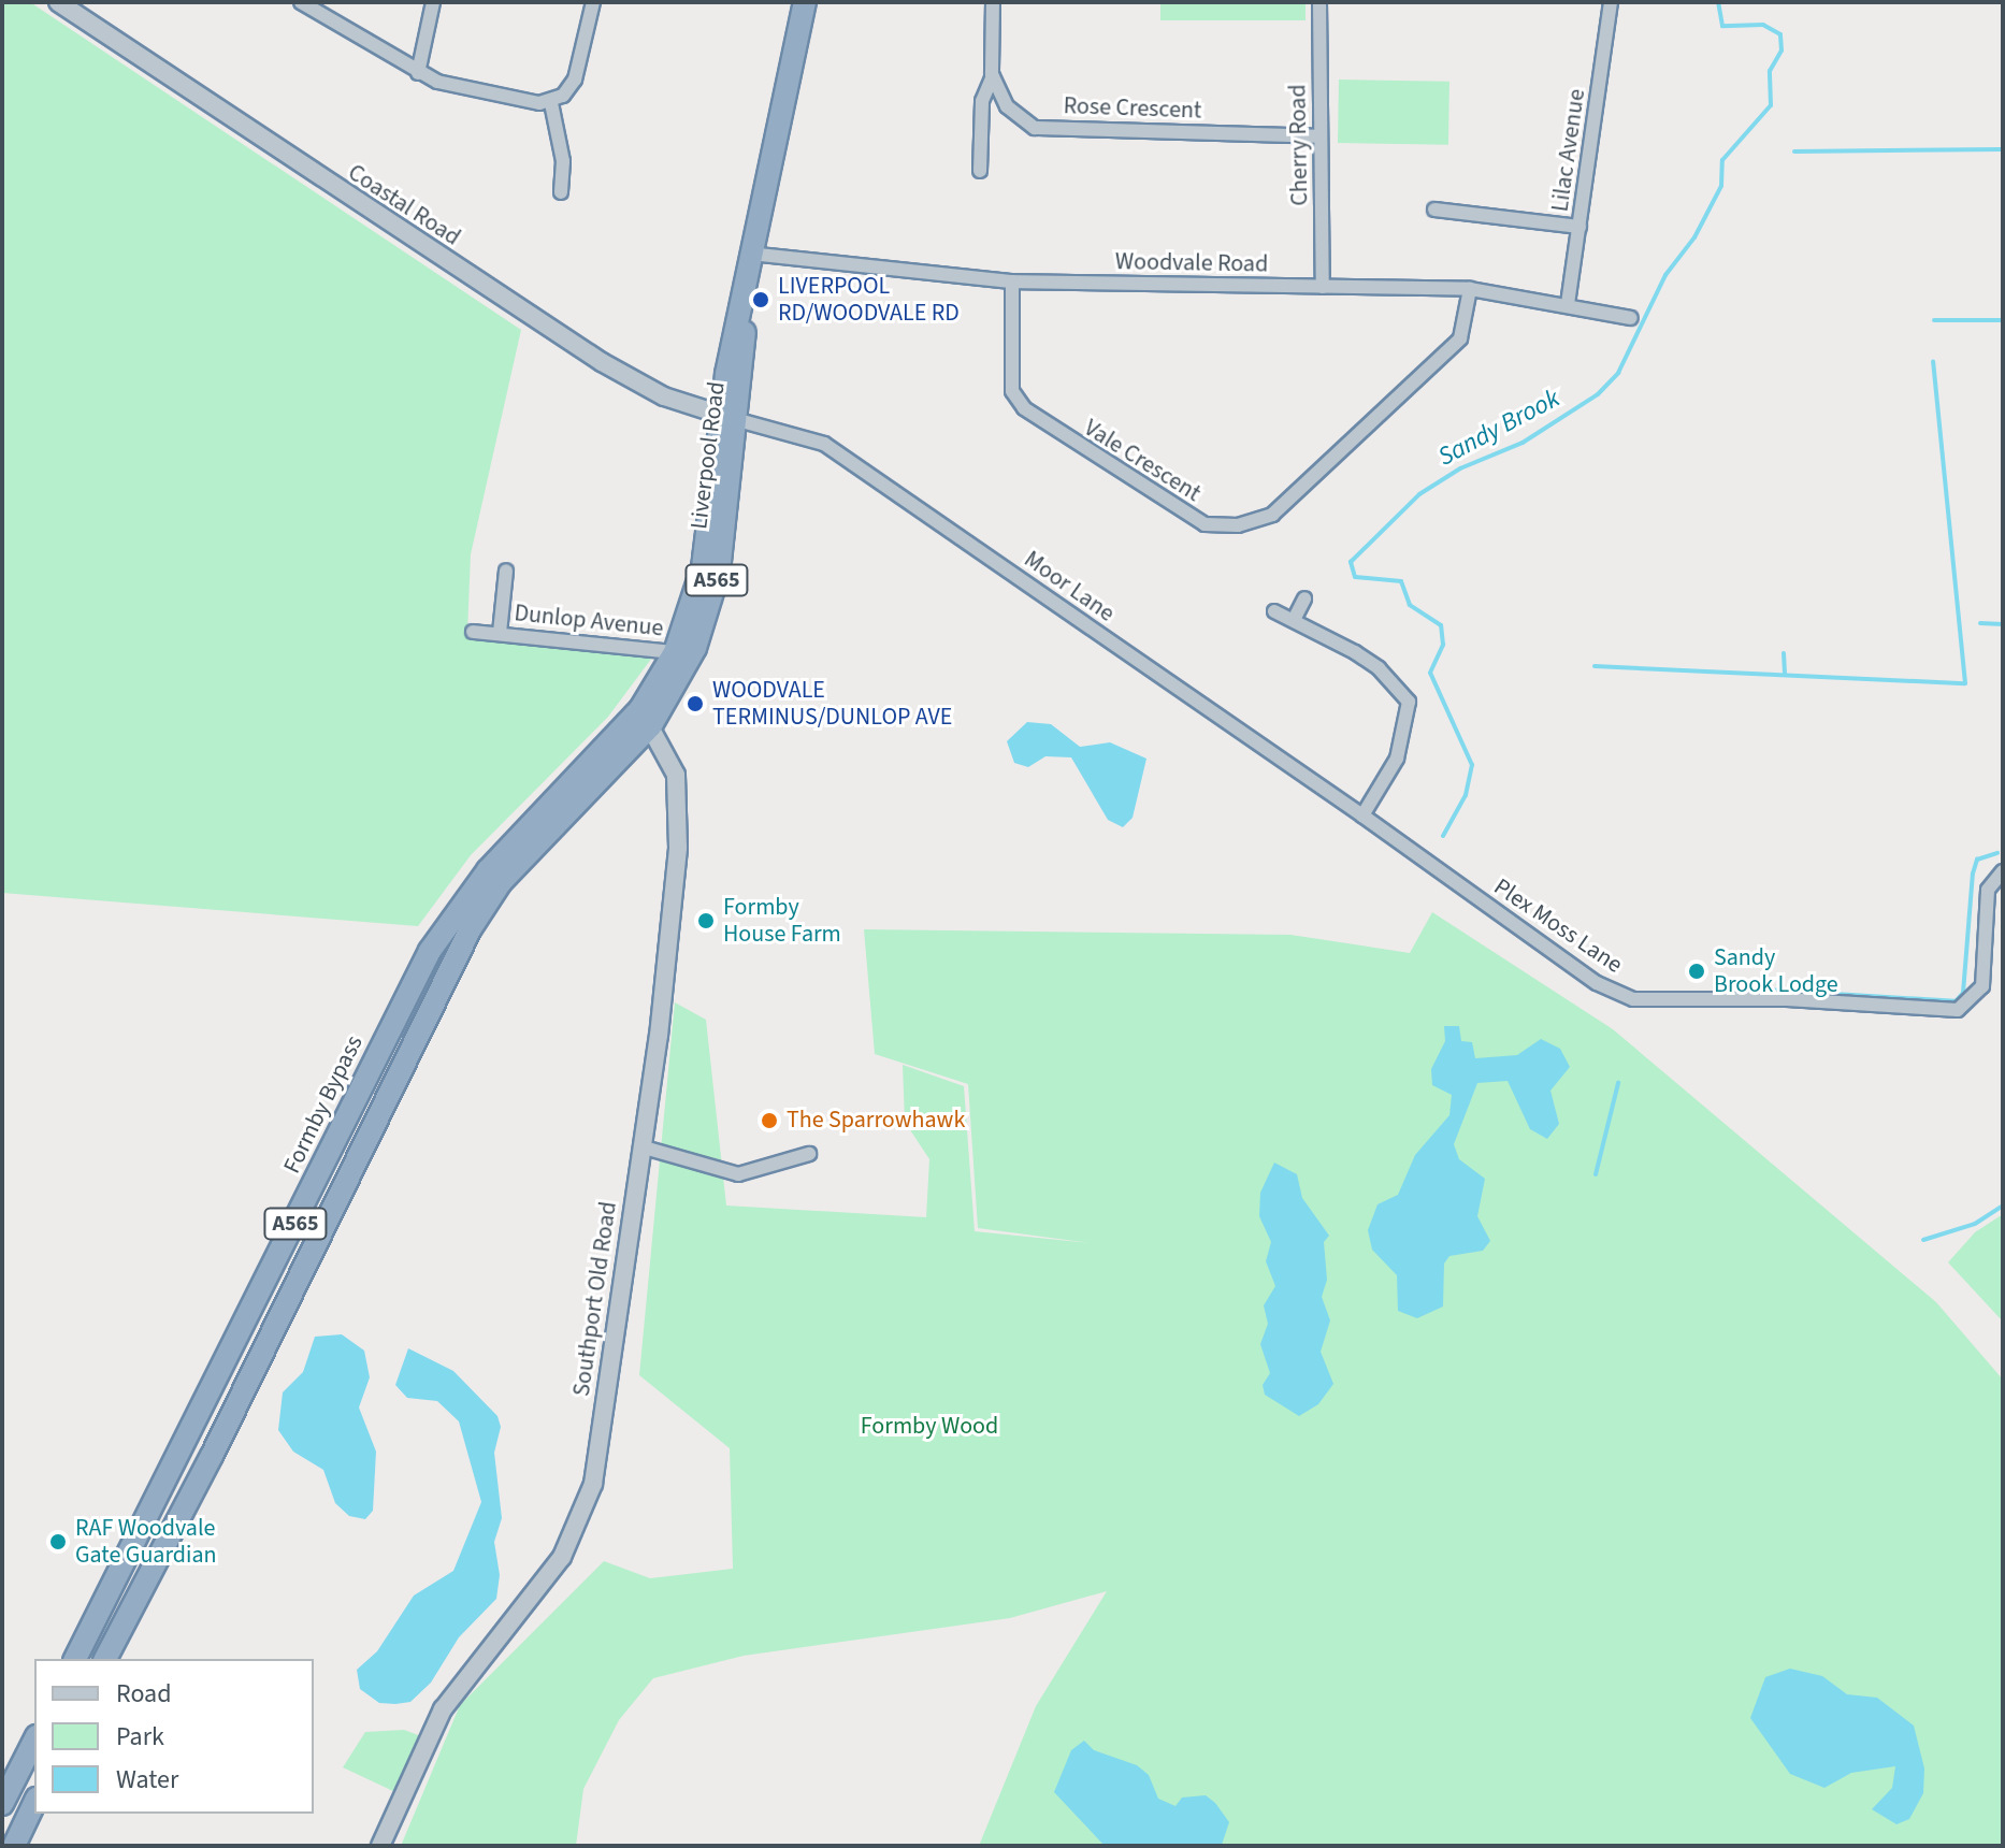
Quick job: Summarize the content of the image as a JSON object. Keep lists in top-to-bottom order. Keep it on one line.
{"streets":{"highway":["Liverpool Road","A565","Formby Bypass"],"street":["Rose Crescent","Cherry Road","Lilac Avenue","Coastal Road","Woodvale Road","Vale Crescent","Moor Lane","Dunlop Avenue","Plex Moss Lane","Southport Old Road"]},"crossings":[["Rose Crescent","Cherry Road"],["Cherry Road","Woodvale Road"],["Lilac Avenue","Woodvale Road"],["Coastal Road","Liverpool Road"],["Coastal Road","Moor Lane"],["Woodvale Road","Liverpool Road"],["Woodvale Road","Vale Crescent"],["Liverpool Road","A565"],["Liverpool Road","Moor Lane"],["Liverpool Road","Dunlop Avenue"],["Liverpool Road","Formby Bypass"],["Liverpool Road","Southport Old Road"],["A565","Formby Bypass"],["A565","Southport Old Road"],["Moor Lane","Plex Moss Lane"],["Formby Bypass","Southport Old Road"]],"water":["Sandy Brook"],"parks":["Formby Wood"],"places":["LIVERPOOL RD/WOODVALE RD","WOODVALE TERMINUS/DUNLOP AVE","Formby House Farm","Sandy Brook Lodge","The Sparrowhawk","RAF Woodvale Gate Guardian"],"legend":["Road","Park","Water"]}
